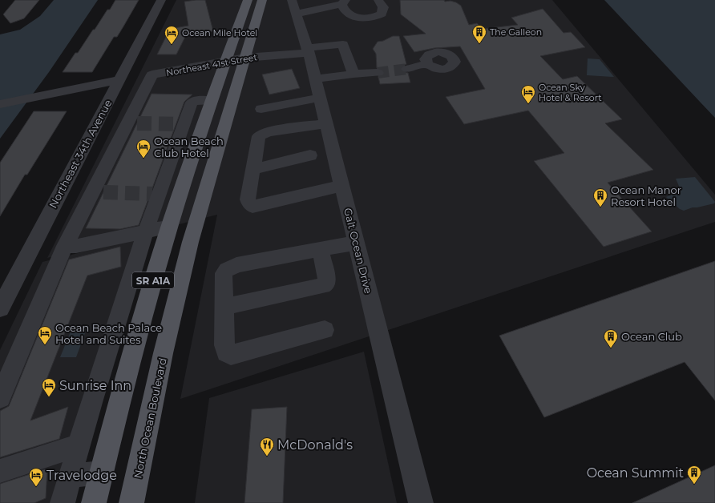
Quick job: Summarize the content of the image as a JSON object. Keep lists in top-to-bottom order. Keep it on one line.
{"streets":{"main road":["SR A1A","North Ocean Boulevard"],"street":["Northeast 41st Street","Northeast 34th Avenue","Galt Ocean Drive"]},"crossings":[["Northeast 41st Street","Galt Ocean Drive"],["Northeast 41st Street","SR A1A"],["Northeast 41st Street","North Ocean Boulevard"]],"places":{"building":["The Galleon","Ocean Manor Resort Hotel","Ocean Club","Ocean Summit"],"hotel":["Ocean Mile Hotel","Ocean Sky Hotel & Resort","Ocean Beach Club Hotel","Ocean Beach Palace Hotel and Suites","Sunrise Inn","Travelodge"],"restaurant":["McDonald's"]}}
